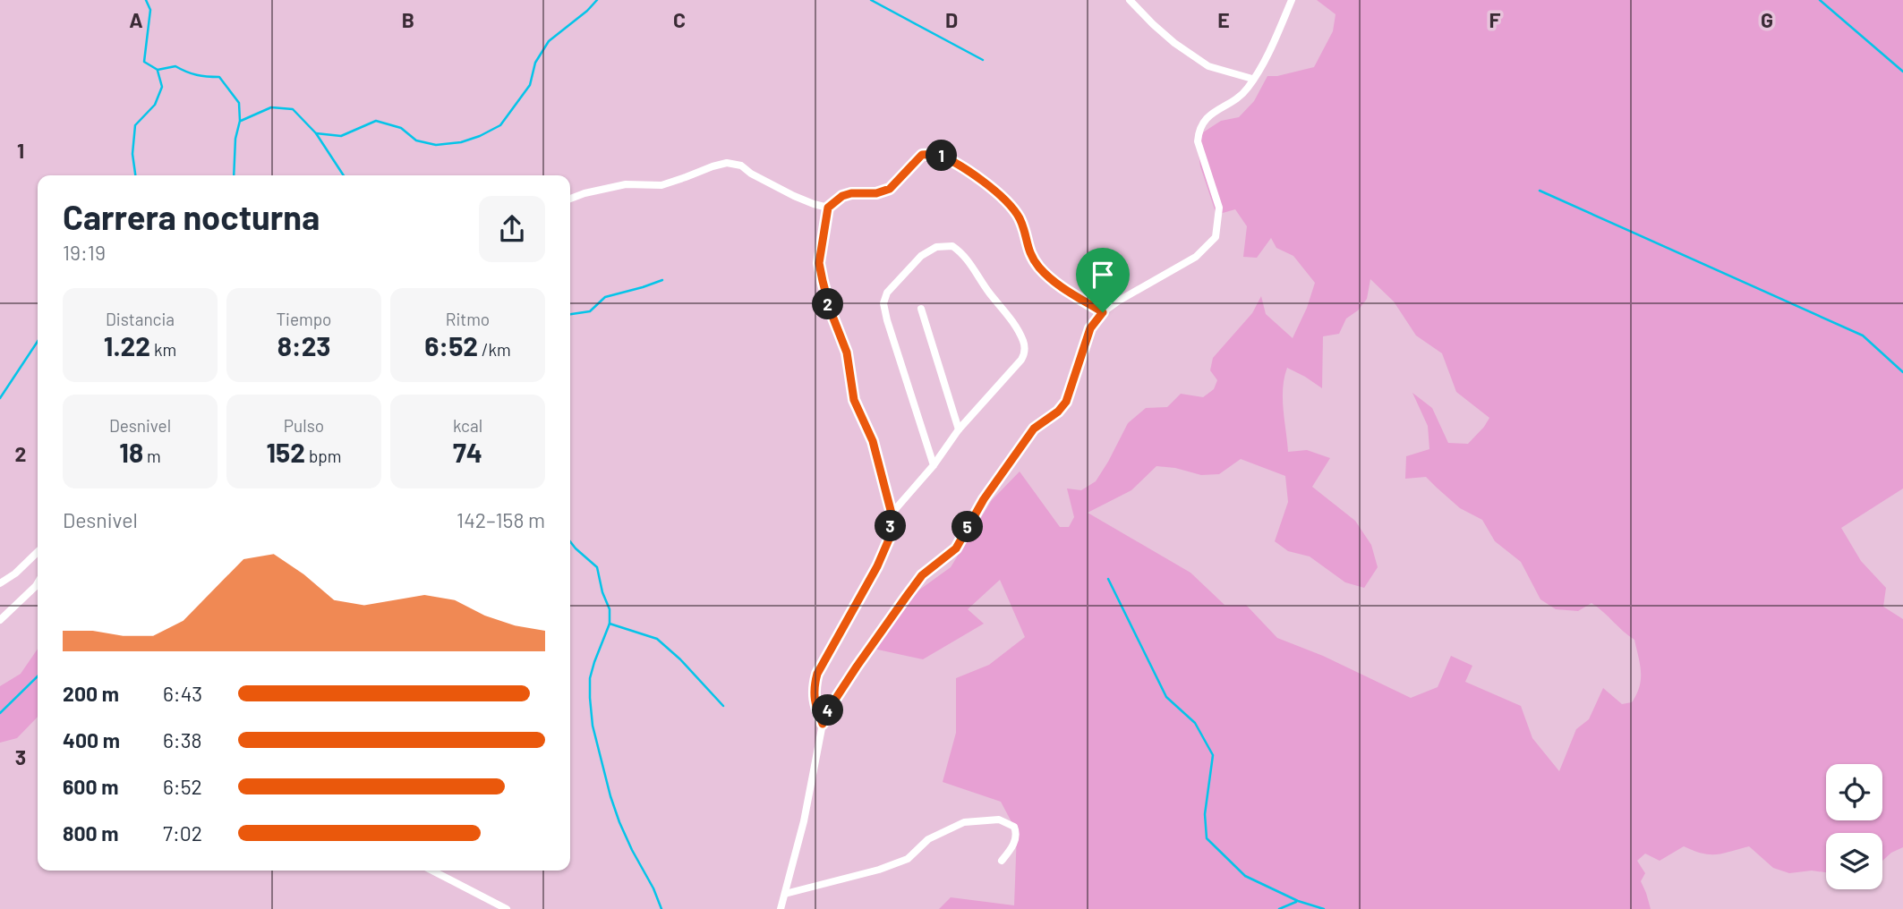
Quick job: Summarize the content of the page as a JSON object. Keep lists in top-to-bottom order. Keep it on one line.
{"page":{"pins":["1","2","3","5","4"],"heading":["Carrera nocturna","19:19"],"stats":[["Distancia","1.22 km"],["Tiempo","8:23"],["Ritmo","6:52 /km"],["Desnivel","18 m"],["Pulso","152 bpm"],["kcal","74"]],"chart":["Desnivel","142–158 m"],"list":[{"name":"200 m","note":"6:43"},{"name":"400 m","note":"6:38"},{"name":"600 m","note":"6:52"},{"name":"800 m","note":"7:02"}]},"grid":{"columns":["A","B","C","D","E","F","G"],"rows":["1","2","3"]}}
